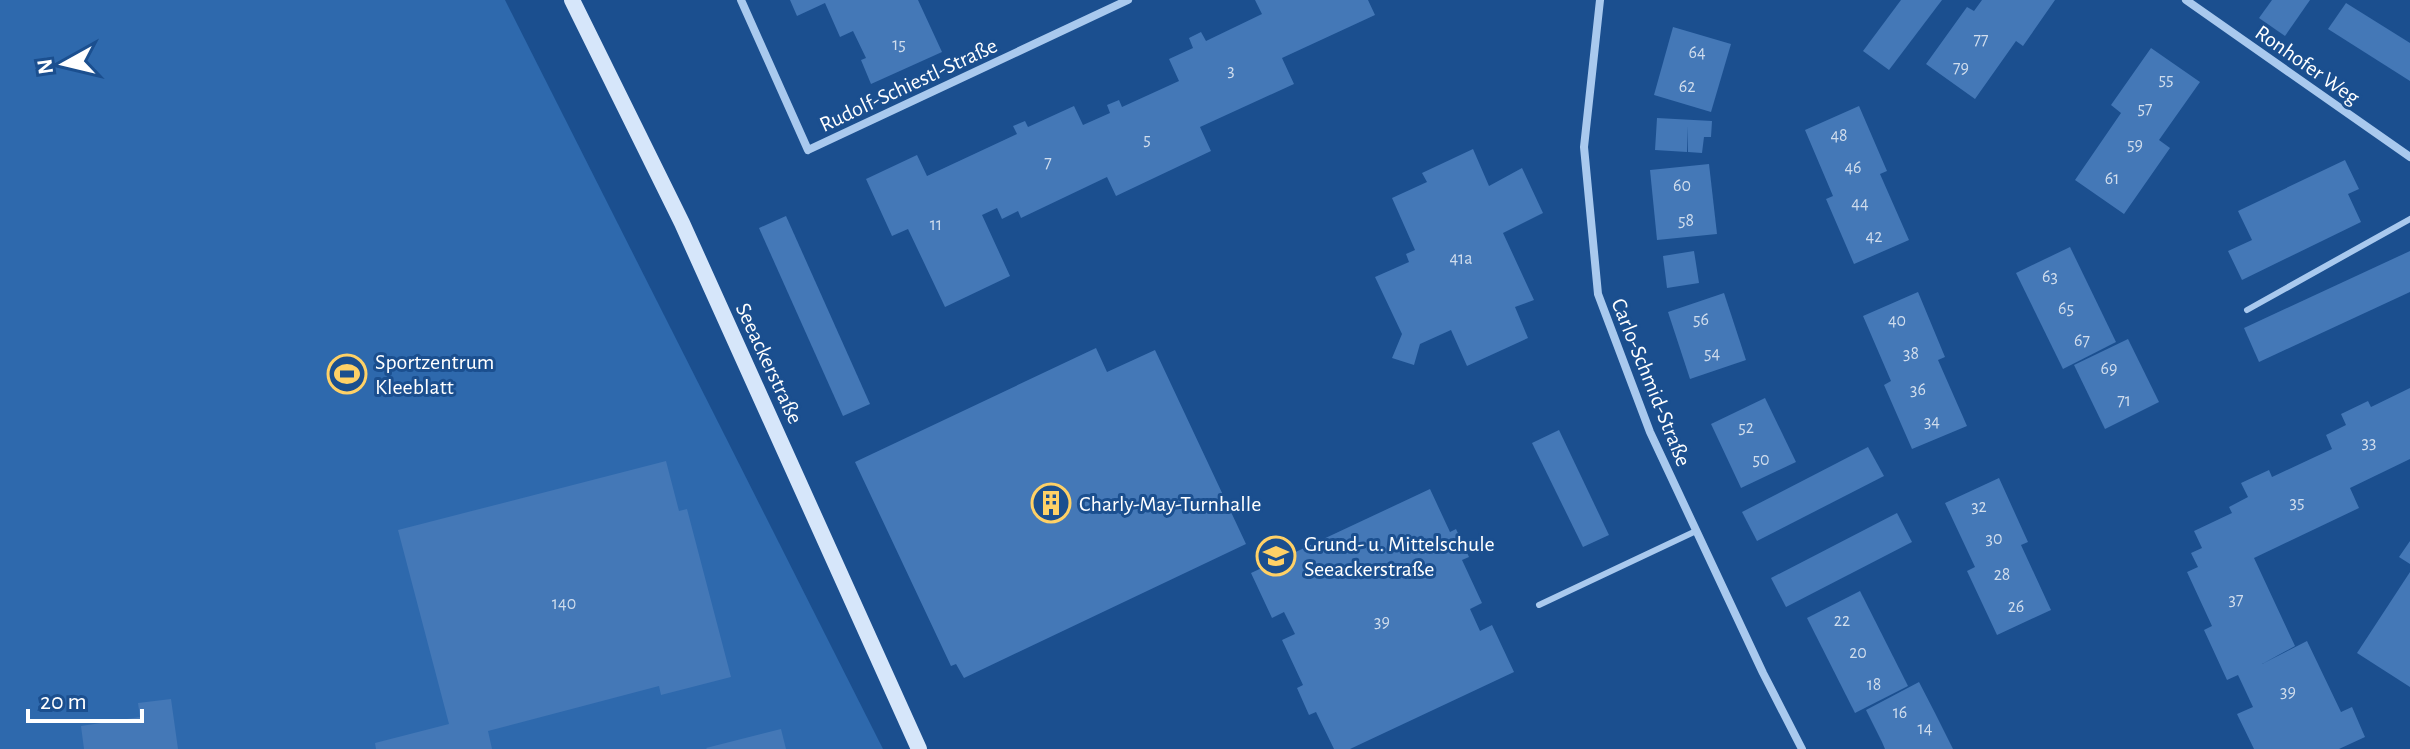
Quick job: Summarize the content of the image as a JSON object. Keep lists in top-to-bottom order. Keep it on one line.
{"streets":{"main road":["Seeackerstraße"],"street":["Ronhofer Weg","Rudolf-Schiestl-Straße","Carlo-Schmid-Straße"]},"places":{"sports":["Sportzentrum Kleeblatt"],"building":["Charly-May-Turnhalle"],"school or university":["Grund- u. Mittelschule Seeackerstraße"]},"house_numbers":["77","15","64","79","3","55","62","57","48","5","59","7","46","61","60","44","58","11","42","41a","63","65","56","40","67","54","38","69","36","71","34","52","33","50","35","32","30","28","37","140","26","22","39","20","18","39","16","14"],"scale_bar":"20 m","north":"left"}
